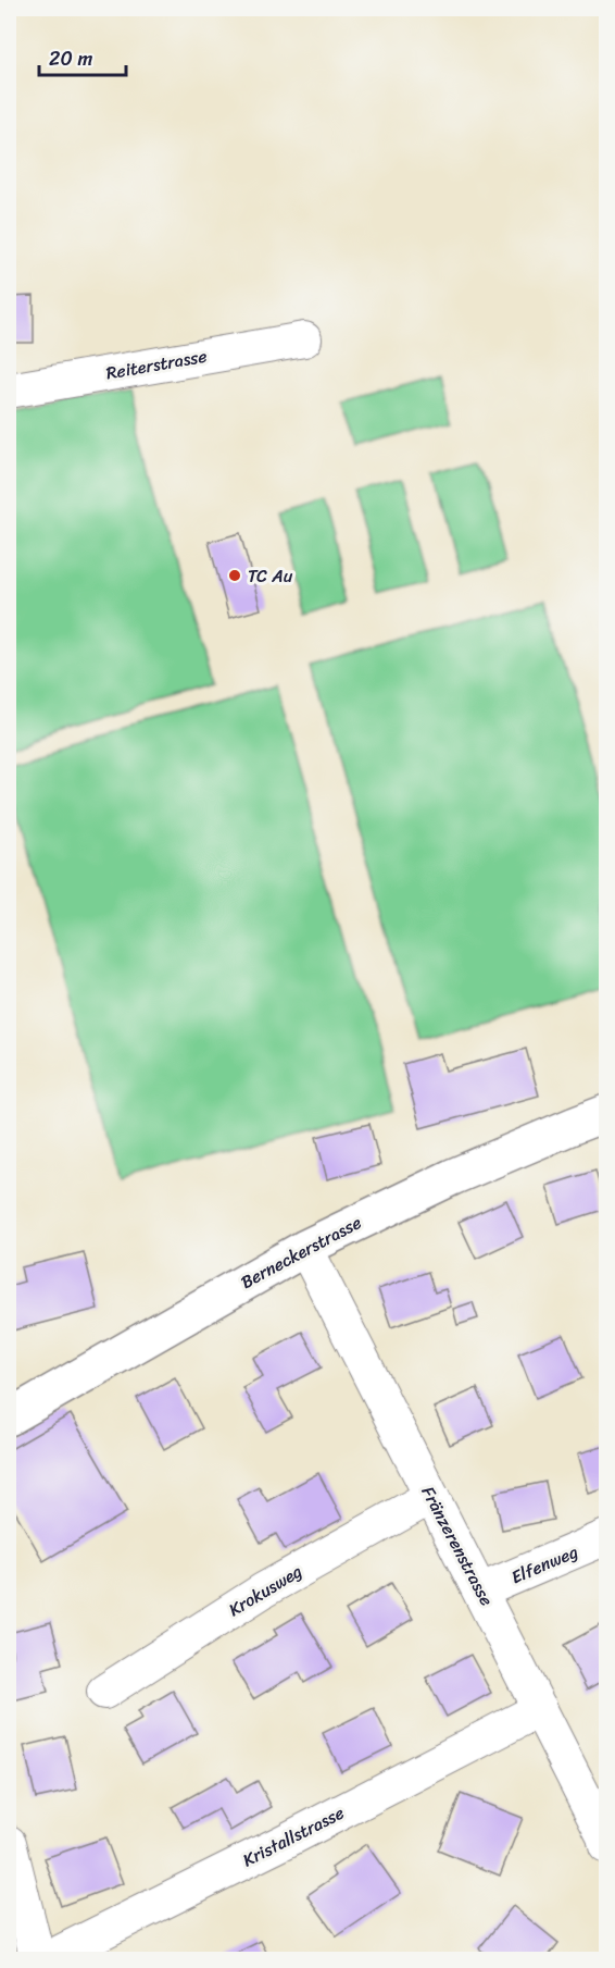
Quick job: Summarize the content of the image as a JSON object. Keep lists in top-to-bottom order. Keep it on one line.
{"streets":{"main road":["Berneckerstrasse"],"street":["Reiterstrasse","Fränzerenstrasse","Elfenweg","Krokusweg","Kristallstrasse"]},"crossings":[["Berneckerstrasse","Fränzerenstrasse"],["Fränzerenstrasse","Elfenweg"],["Fränzerenstrasse","Krokusweg"],["Fränzerenstrasse","Kristallstrasse"]],"places":["TC Au"],"scale_bar":"20 m"}
